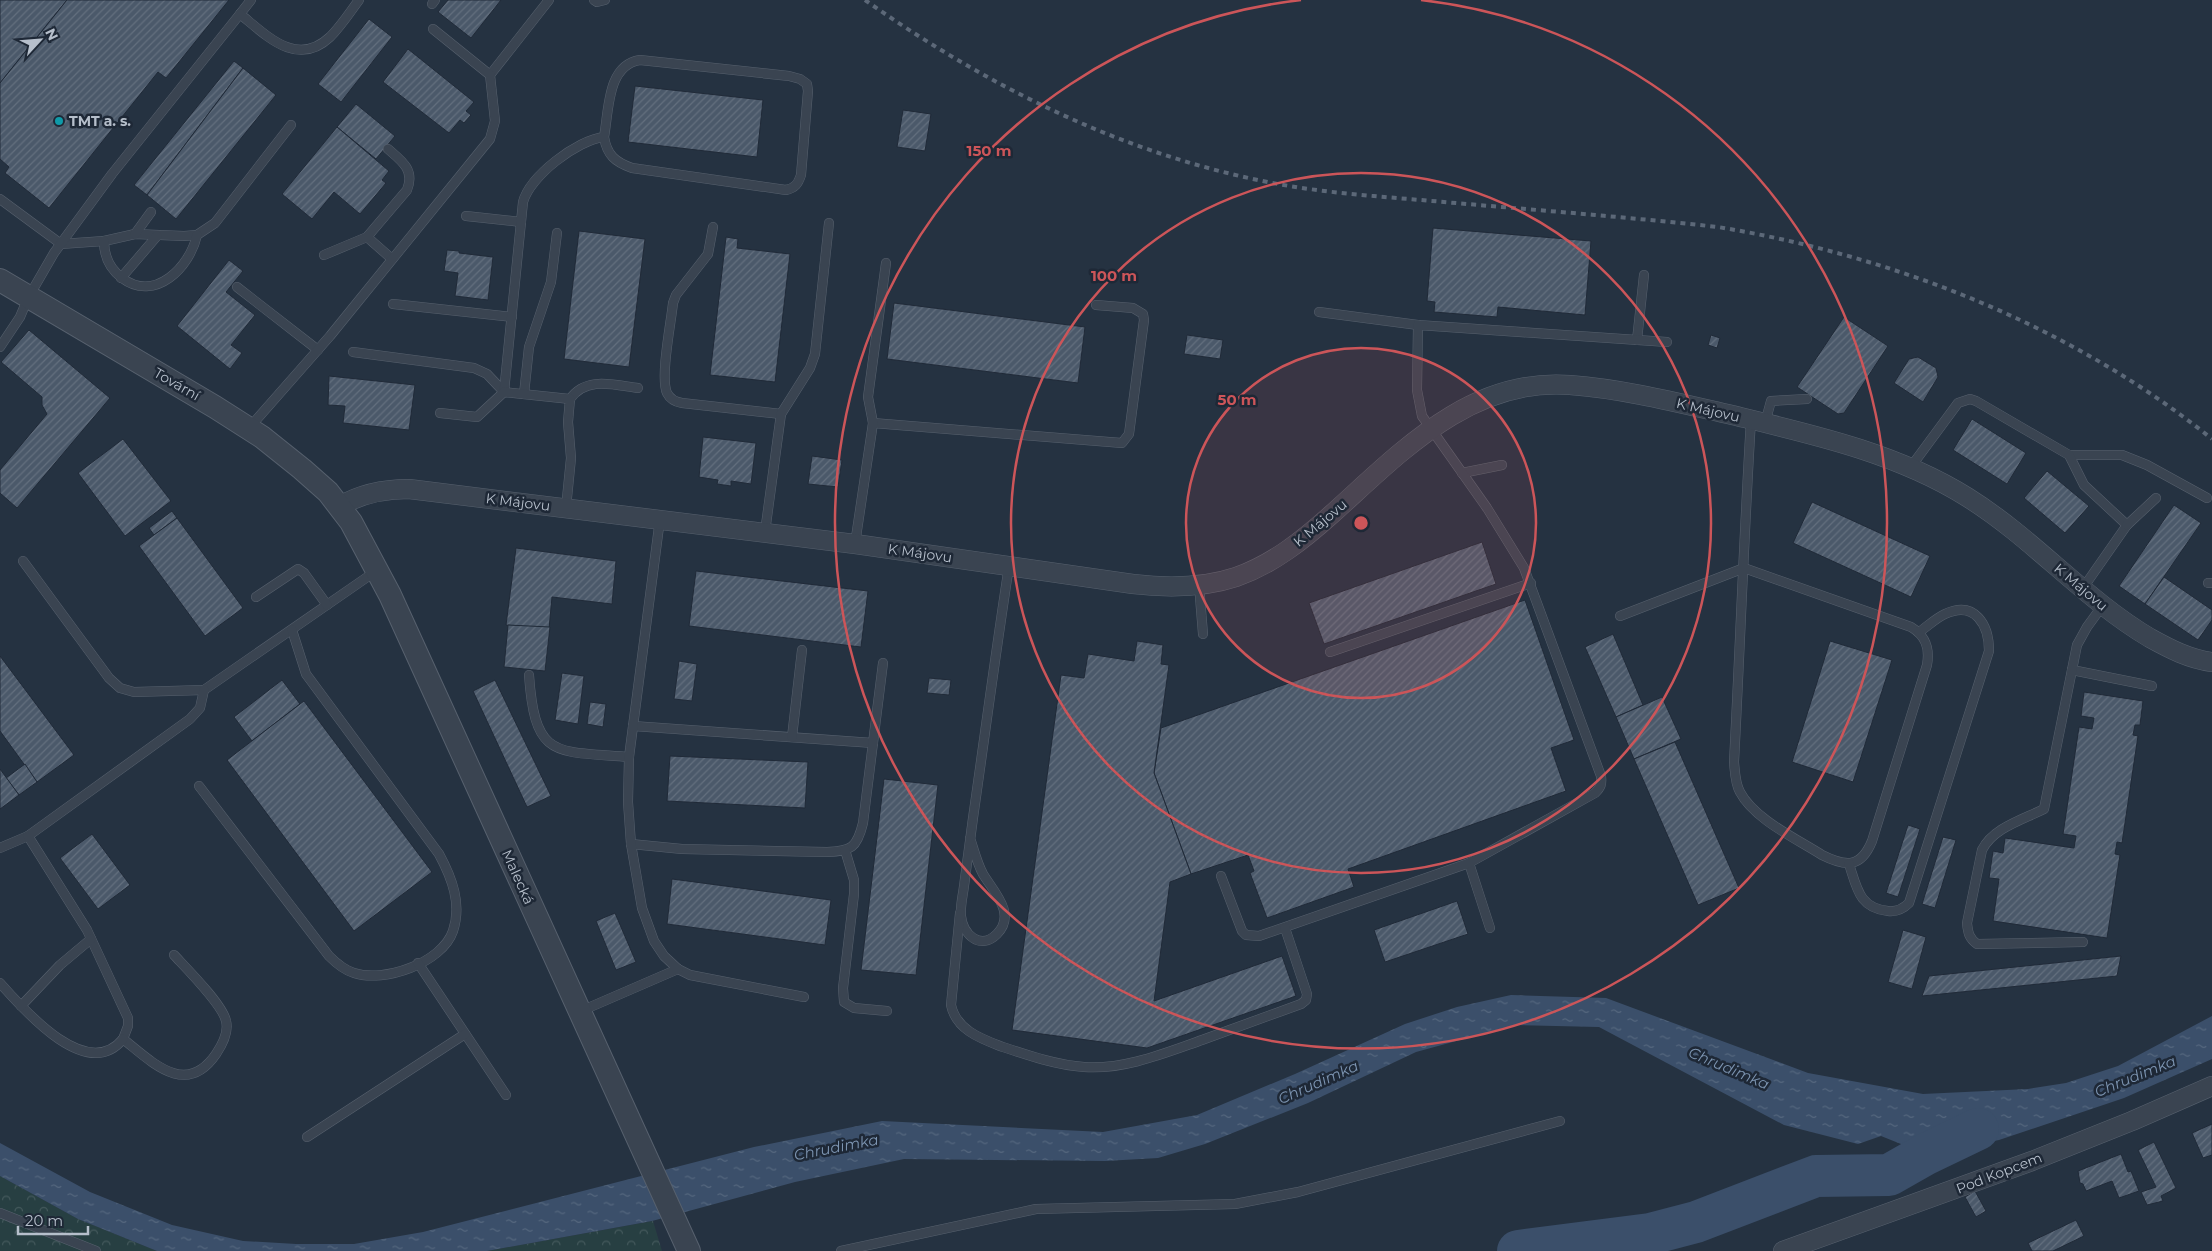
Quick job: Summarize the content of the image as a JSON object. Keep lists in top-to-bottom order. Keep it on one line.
{"streets":{"street":["Tovární","K Májovu","Malecká","Pod Kopcem"]},"crossings":[["Tovární","K Májovu"],["Tovární","Malecká"],["K Májovu","Malecká"]],"water":["Chrudimka"],"places":["TMT a. s."],"scale_bar":"20 m","north":"top right","rings":["150 m","100 m","50 m"]}
